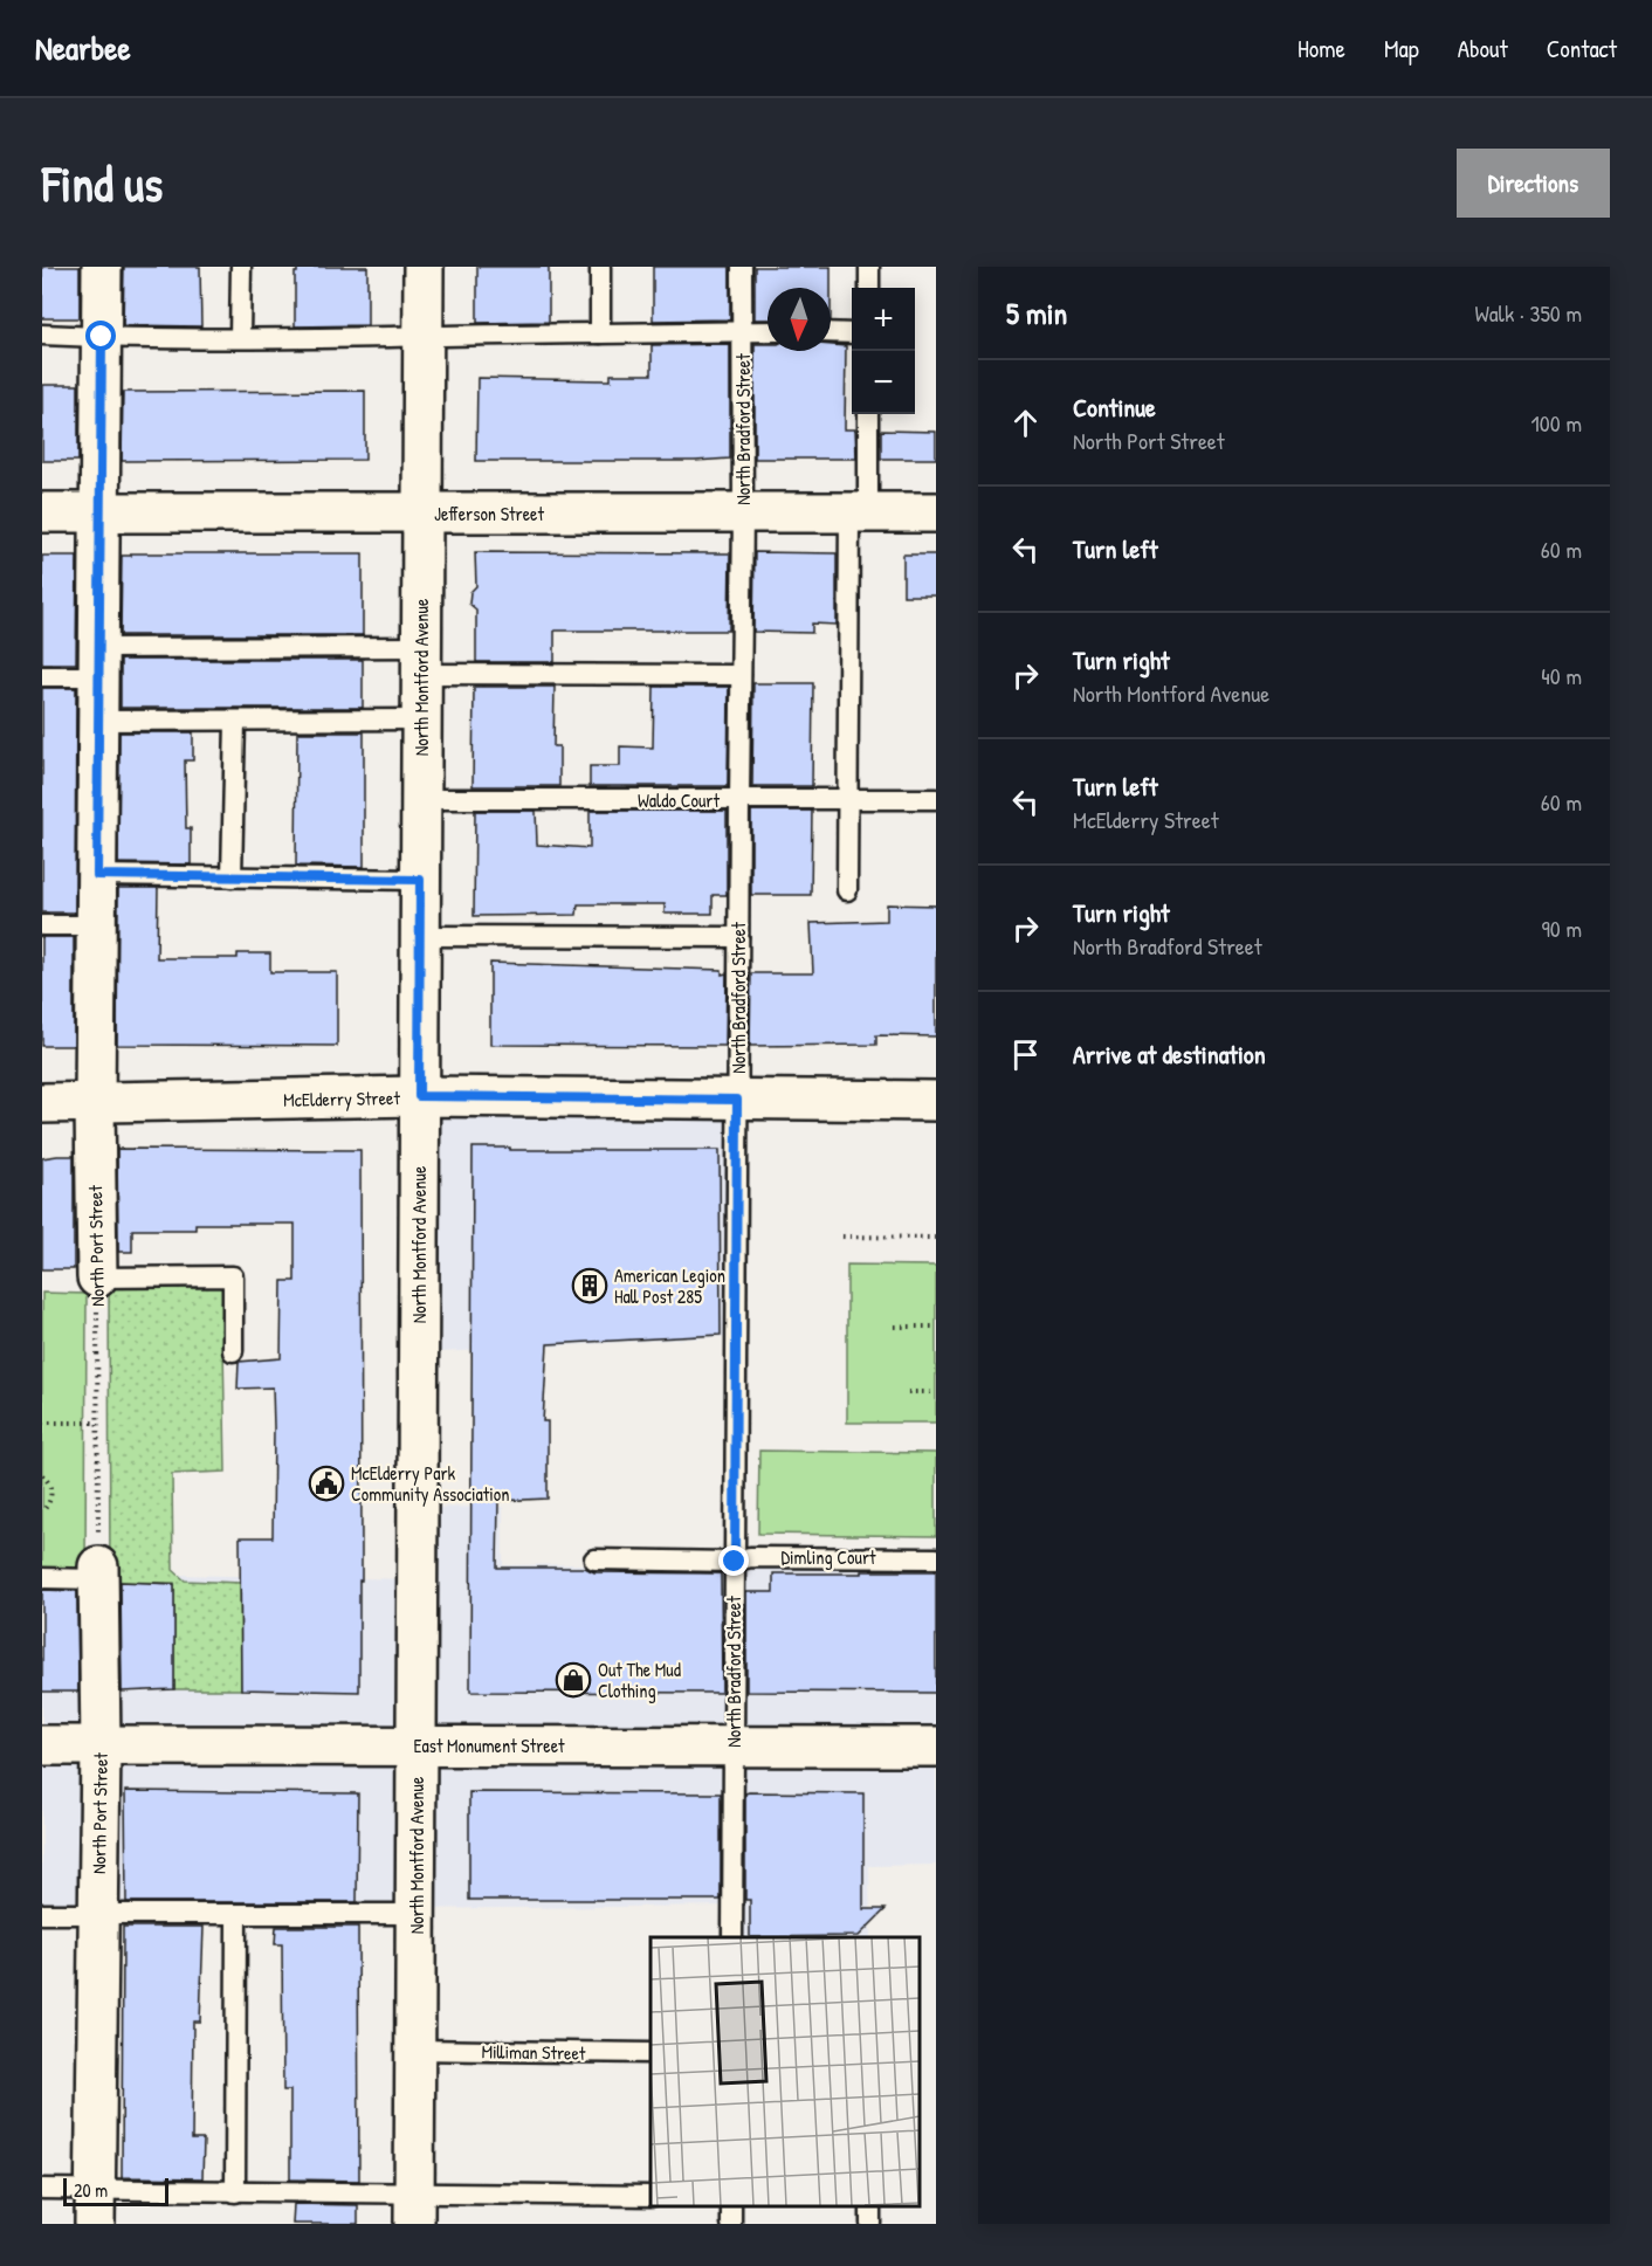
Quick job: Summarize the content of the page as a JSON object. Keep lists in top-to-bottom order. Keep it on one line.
{"streets":{"street":["Jefferson Street","North Montford Avenue","McElderry Street","North Port Street","East Monument Street"],"lane":["North Bradford Street","Waldo Court","Dimling Court","Milliman Street"]},"crossings":[["North Bradford Street","Jefferson Street"],["North Bradford Street","Waldo Court"],["North Bradford Street","McElderry Street"],["North Bradford Street","Dimling Court"],["North Bradford Street","East Monument Street"],["Jefferson Street","North Montford Avenue"],["Jefferson Street","North Port Street"],["North Montford Avenue","Waldo Court"],["North Montford Avenue","McElderry Street"],["North Montford Avenue","East Monument Street"],["North Montford Avenue","Milliman Street"],["McElderry Street","North Port Street"],["North Port Street","East Monument Street"]],"places":{"building":["American Legion Hall Post 285"],"public building":["McElderry Park Community Association"],"shop":["Out The Mud Clothing"]},"scale_bar":"20 m","north":"bottom","page":{"header":"Nearbee","nav":["Home","Map","About","Contact"],"buttons":"Directions","title":"Find us","heading":["5 min","Walk · 350 m"],"map_buttons":["+","−"],"list":[["Continue","North Port Street","100 m"],["Turn left","60 m"],["Turn right","North Montford Avenue","40 m"],["Turn left","McElderry Street","60 m"],["Turn right","North Bradford Street","90 m"],"Arrive at destination"],"scale":"20 m"}}
